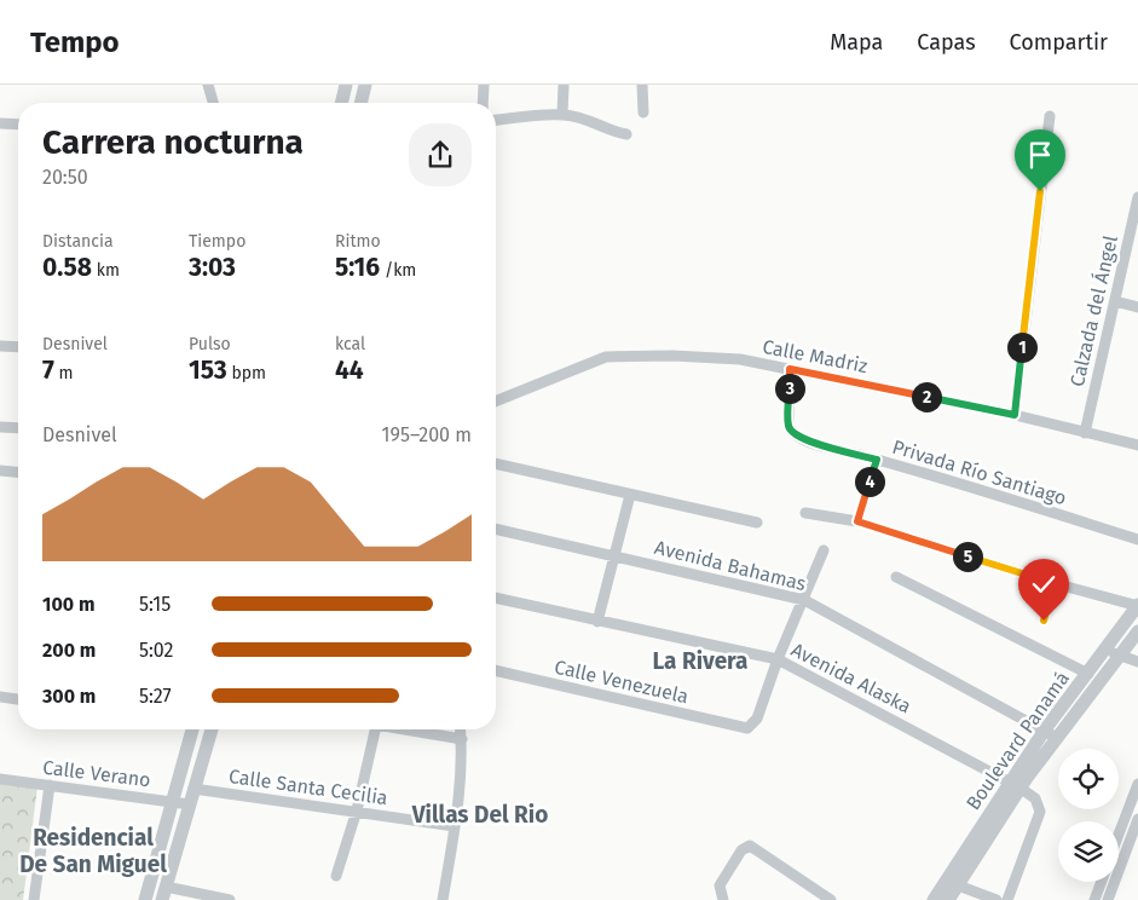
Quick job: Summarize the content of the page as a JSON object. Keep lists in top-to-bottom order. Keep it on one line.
{"streets":{"street":["Calzada del Ángel","Calle Madriz","Privada Río Santiago","Avenida Bahamas","Avenida Alaska","Calle Venezuela","Boulevard Panamá","Calle Verano","Calle Santa Cecilia"]},"crossings":[["Calzada del Ángel","Calle Madriz"],["Calle Madriz","Privada Río Santiago"],["Avenida Bahamas","Boulevard Panamá"],["Avenida Alaska","Calle Venezuela"],["Avenida Alaska","Boulevard Panamá"]],"districts":["La Rivera","Villas Del Rio","Residencial De San Miguel"],"page":{"header":"Tempo","nav":["Mapa","Capas","Compartir"],"heading":["Carrera nocturna","20:50"],"stats":[["Distancia","0.58 km"],["Tiempo","3:03"],["Ritmo","5:16 /km"],["Desnivel","7 m"],["Pulso","153 bpm"],["kcal","44"]],"pins":["1","3","2","4","5"],"chart":["Desnivel","195–200 m"],"list":[{"name":"100 m","note":"5:15"},{"name":"200 m","note":"5:02"},{"name":"300 m","note":"5:27"}]}}
